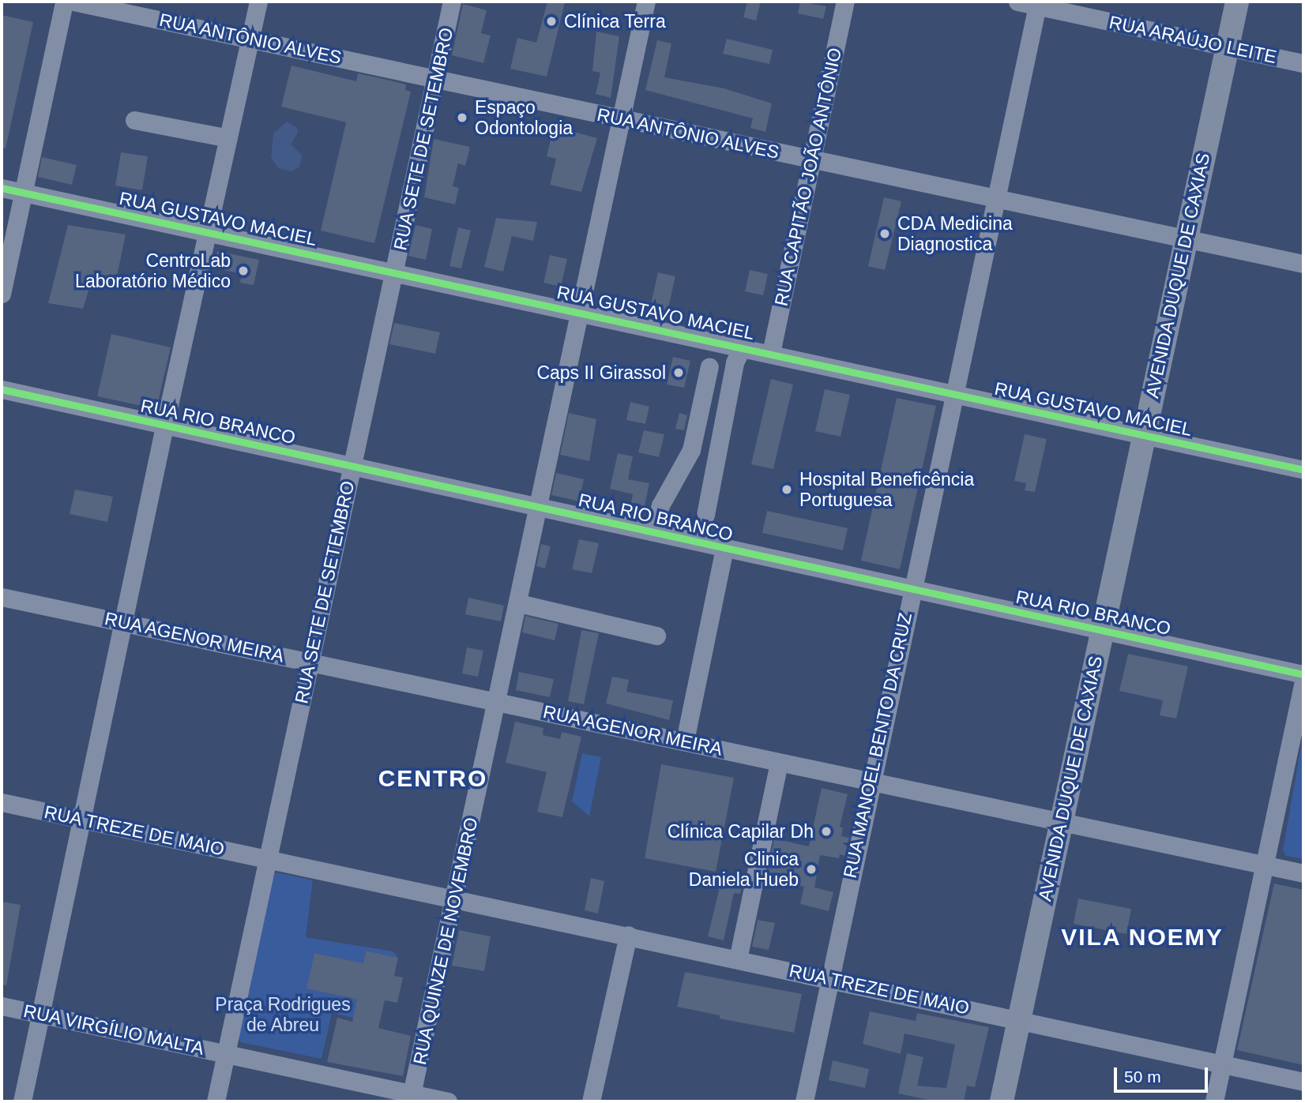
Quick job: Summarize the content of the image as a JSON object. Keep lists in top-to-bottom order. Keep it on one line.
{"streets":{"main road":["AVENIDA DUQUE DE CAXIAS"],"street":["RUA ANTÔNIO ALVES","RUA ARAÚJO LEITE","RUA SETE DE SETEMBRO","RUA CAPITÃO JOÃO ANTÔNIO","RUA GUSTAVO MACIEL","RUA RIO BRANCO","RUA AGENOR MEIRA","RUA MANOEL BENTO DA CRUZ","RUA TREZE DE MAIO","RUA QUINZE DE NOVEMBRO","RUA VIRGÍLIO MALTA"]},"crossings":[["RUA ANTÔNIO ALVES","RUA SETE DE SETEMBRO"],["RUA ANTÔNIO ALVES","RUA CAPITÃO JOÃO ANTÔNIO"],["RUA ANTÔNIO ALVES","AVENIDA DUQUE DE CAXIAS"],["RUA ANTÔNIO ALVES","RUA MANOEL BENTO DA CRUZ"],["RUA ANTÔNIO ALVES","RUA QUINZE DE NOVEMBRO"],["RUA ARAÚJO LEITE","AVENIDA DUQUE DE CAXIAS"],["RUA ARAÚJO LEITE","RUA MANOEL BENTO DA CRUZ"],["RUA SETE DE SETEMBRO","RUA GUSTAVO MACIEL"],["RUA SETE DE SETEMBRO","RUA RIO BRANCO"],["RUA SETE DE SETEMBRO","RUA AGENOR MEIRA"],["RUA SETE DE SETEMBRO","RUA TREZE DE MAIO"],["RUA CAPITÃO JOÃO ANTÔNIO","RUA GUSTAVO MACIEL"],["RUA GUSTAVO MACIEL","AVENIDA DUQUE DE CAXIAS"],["RUA GUSTAVO MACIEL","RUA MANOEL BENTO DA CRUZ"],["RUA GUSTAVO MACIEL","RUA QUINZE DE NOVEMBRO"],["AVENIDA DUQUE DE CAXIAS","RUA RIO BRANCO"],["AVENIDA DUQUE DE CAXIAS","RUA AGENOR MEIRA"],["AVENIDA DUQUE DE CAXIAS","RUA TREZE DE MAIO"],["RUA RIO BRANCO","RUA MANOEL BENTO DA CRUZ"],["RUA RIO BRANCO","RUA QUINZE DE NOVEMBRO"],["RUA AGENOR MEIRA","RUA MANOEL BENTO DA CRUZ"],["RUA AGENOR MEIRA","RUA QUINZE DE NOVEMBRO"],["RUA MANOEL BENTO DA CRUZ","RUA TREZE DE MAIO"],["RUA TREZE DE MAIO","RUA QUINZE DE NOVEMBRO"]],"districts":["CENTRO","VILA NOEMY"],"parks":["Praça Rodrigues de Abreu"],"places":["Clínica Terra","Espaço Odontologia","CDA Medicina Diagnostica","CentroLab Laboratório Médico","Caps II Girassol","Hospital Beneficência Portuguesa","Clínica Capilar Dh","Clinica Daniela Hueb"],"scale_bar":"50 m"}
